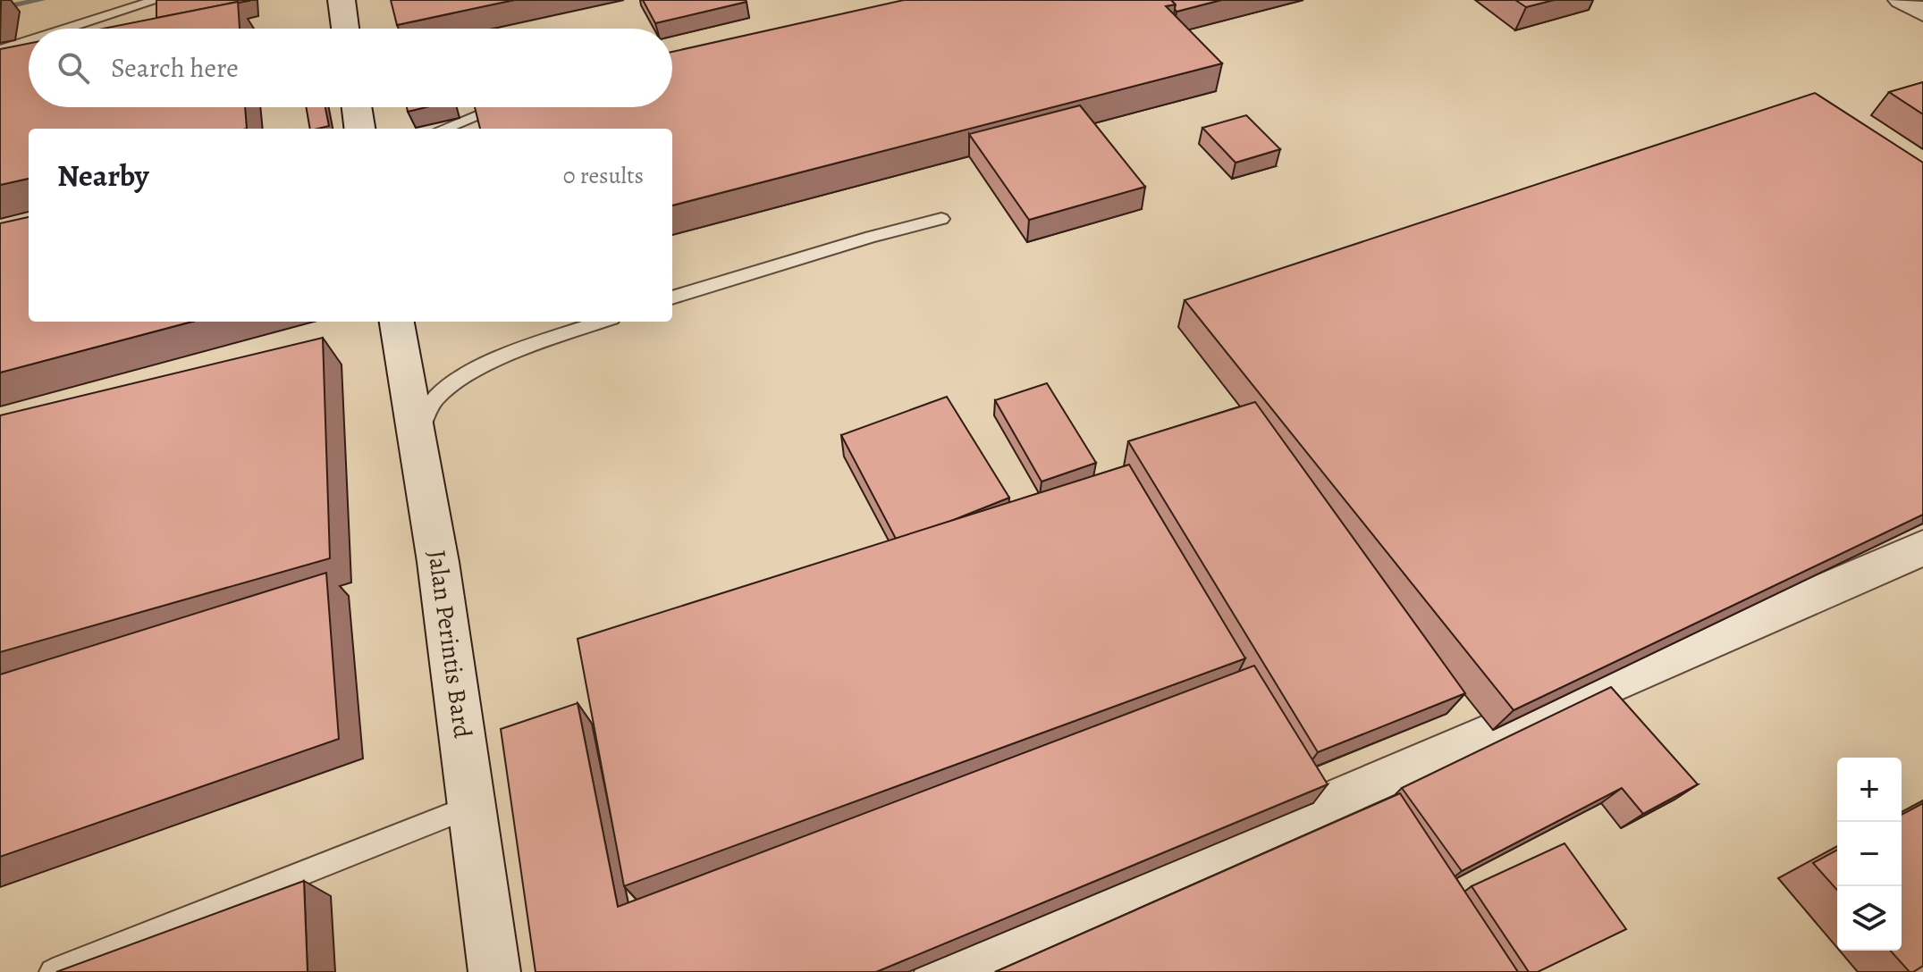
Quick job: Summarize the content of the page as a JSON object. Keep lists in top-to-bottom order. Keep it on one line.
{"streets":{"street":["Jalan Perintis Bard"]},"page":{"search":"Search here","heading":["Nearby","0 results"],"map_buttons":["+","−"]}}
